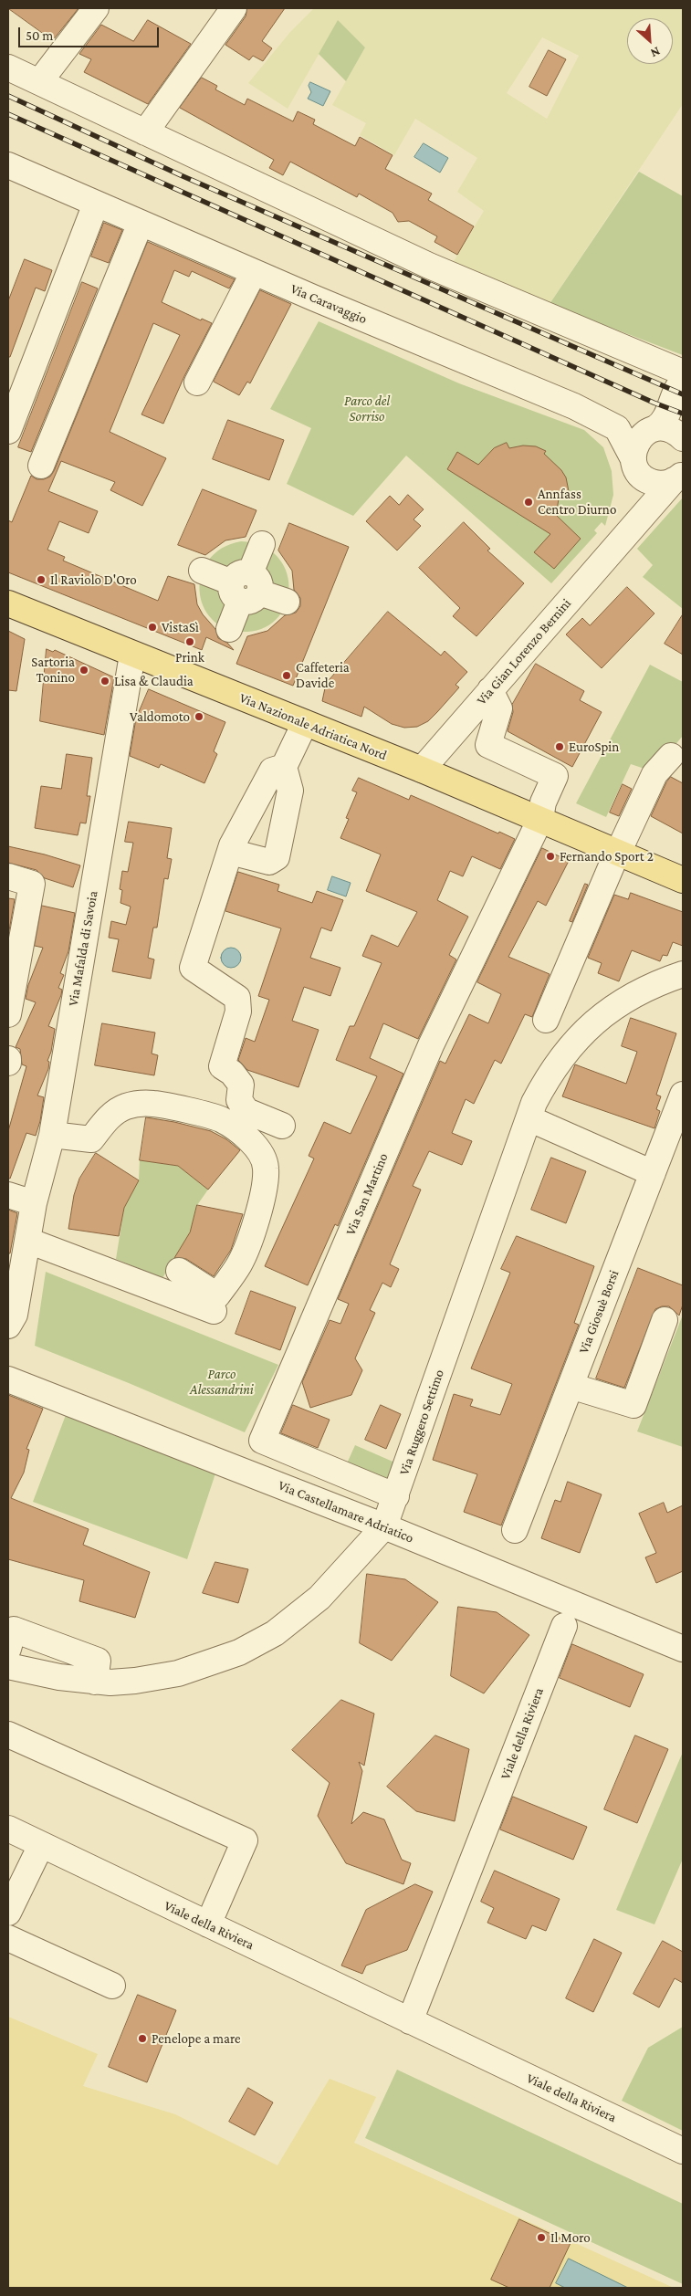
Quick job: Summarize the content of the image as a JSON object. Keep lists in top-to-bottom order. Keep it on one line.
{"streets":{"main road":["Via Nazionale Adriatica Nord"],"street":["Via Caravaggio","Via Gian Lorenzo Bernini","Via Mafalda di Savoia","Via San Martino","Via Giosuè Borsi","Via Ruggero Settimo","Via Castellamare Adriatico","Viale della Riviera"]},"crossings":[["Via Caravaggio","Via Gian Lorenzo Bernini"],["Via Gian Lorenzo Bernini","Via Nazionale Adriatica Nord"],["Via Nazionale Adriatica Nord","Via Mafalda di Savoia"],["Via Nazionale Adriatica Nord","Via San Martino"],["Via San Martino","Via Ruggero Settimo"],["Via Ruggero Settimo","Via Castellamare Adriatico"]],"parks":["Parco del Sorriso","Parco Alessandrini"],"places":["Annfass Centro Diurno","Il Raviolo D'Oro","VistaSì","Prink","Sartoria Tonino","Caffeteria Davide","Lisa & Claudia","Valdomoto","EuroSpin","Fernando Sport 2","Penelope a mare","Il Moro"],"scale_bar":"50 m","north":"bottom right"}
